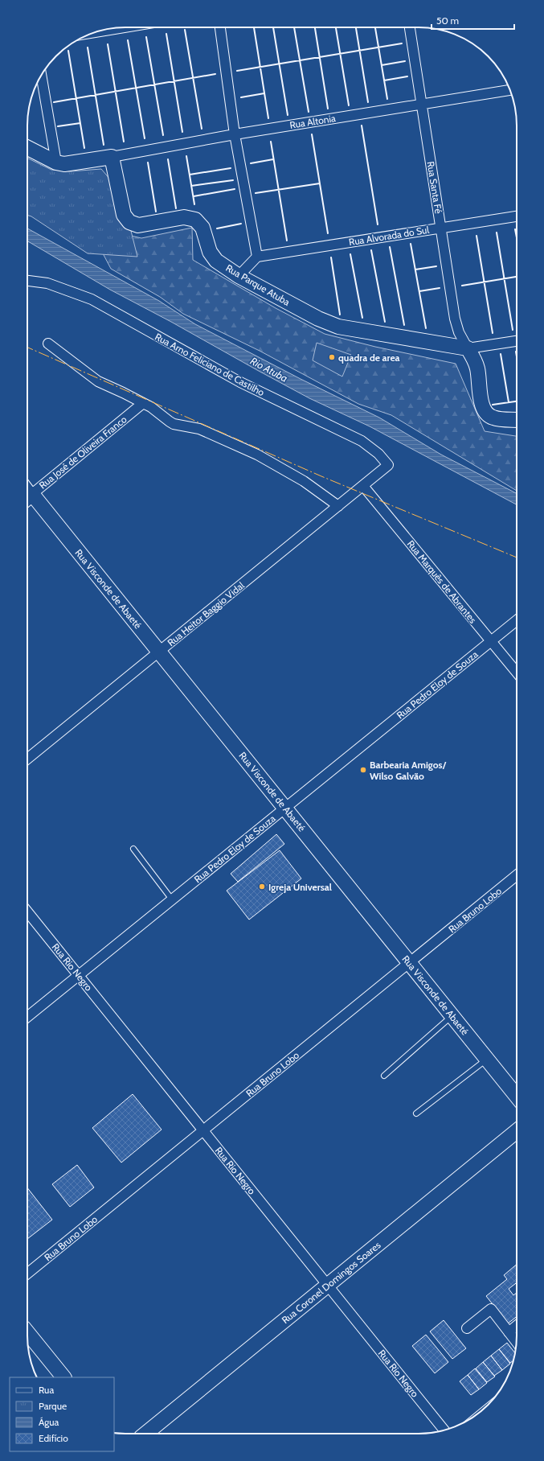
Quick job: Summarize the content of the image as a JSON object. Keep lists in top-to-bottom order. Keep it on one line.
{"streets":{"street":["Rua Altonia","Rua Santa Fé","Rua Alvorada do Sul","Rua Parque Atuba","Rua Arno Feliciano de Castilho","Rua José de Oliveira Franco","Rua Marquês de Abrantes","Rua Visconde de Abaeté","Rua Heitor Baggio Vidal","Rua Pedro Eloy de Souza","Rua Bruno Lobo","Rua Rio Negro","Rua Coronel Domingos Soares"]},"crossings":[["Rua Altonia","Rua Santa Fé"],["Rua Altonia","Rua Parque Atuba"],["Rua Santa Fé","Rua Alvorada do Sul"],["Rua Santa Fé","Rua Parque Atuba"],["Rua Arno Feliciano de Castilho","Rua Heitor Baggio Vidal"],["Rua José de Oliveira Franco","Rua Visconde de Abaeté"],["Rua Marquês de Abrantes","Rua Heitor Baggio Vidal"],["Rua Marquês de Abrantes","Rua Pedro Eloy de Souza"],["Rua Visconde de Abaeté","Rua Heitor Baggio Vidal"],["Rua Visconde de Abaeté","Rua Pedro Eloy de Souza"],["Rua Visconde de Abaeté","Rua Bruno Lobo"],["Rua Pedro Eloy de Souza","Rua Rio Negro"],["Rua Bruno Lobo","Rua Rio Negro"],["Rua Rio Negro","Rua Coronel Domingos Soares"]],"water":["Rio Atuba"],"places":["quadra de area","Barbearia Amigos/ Wilso Galvão","Igreja Universal"],"legend":["Rua","Parque","Água","Edifício"],"scale_bar":"50 m"}
